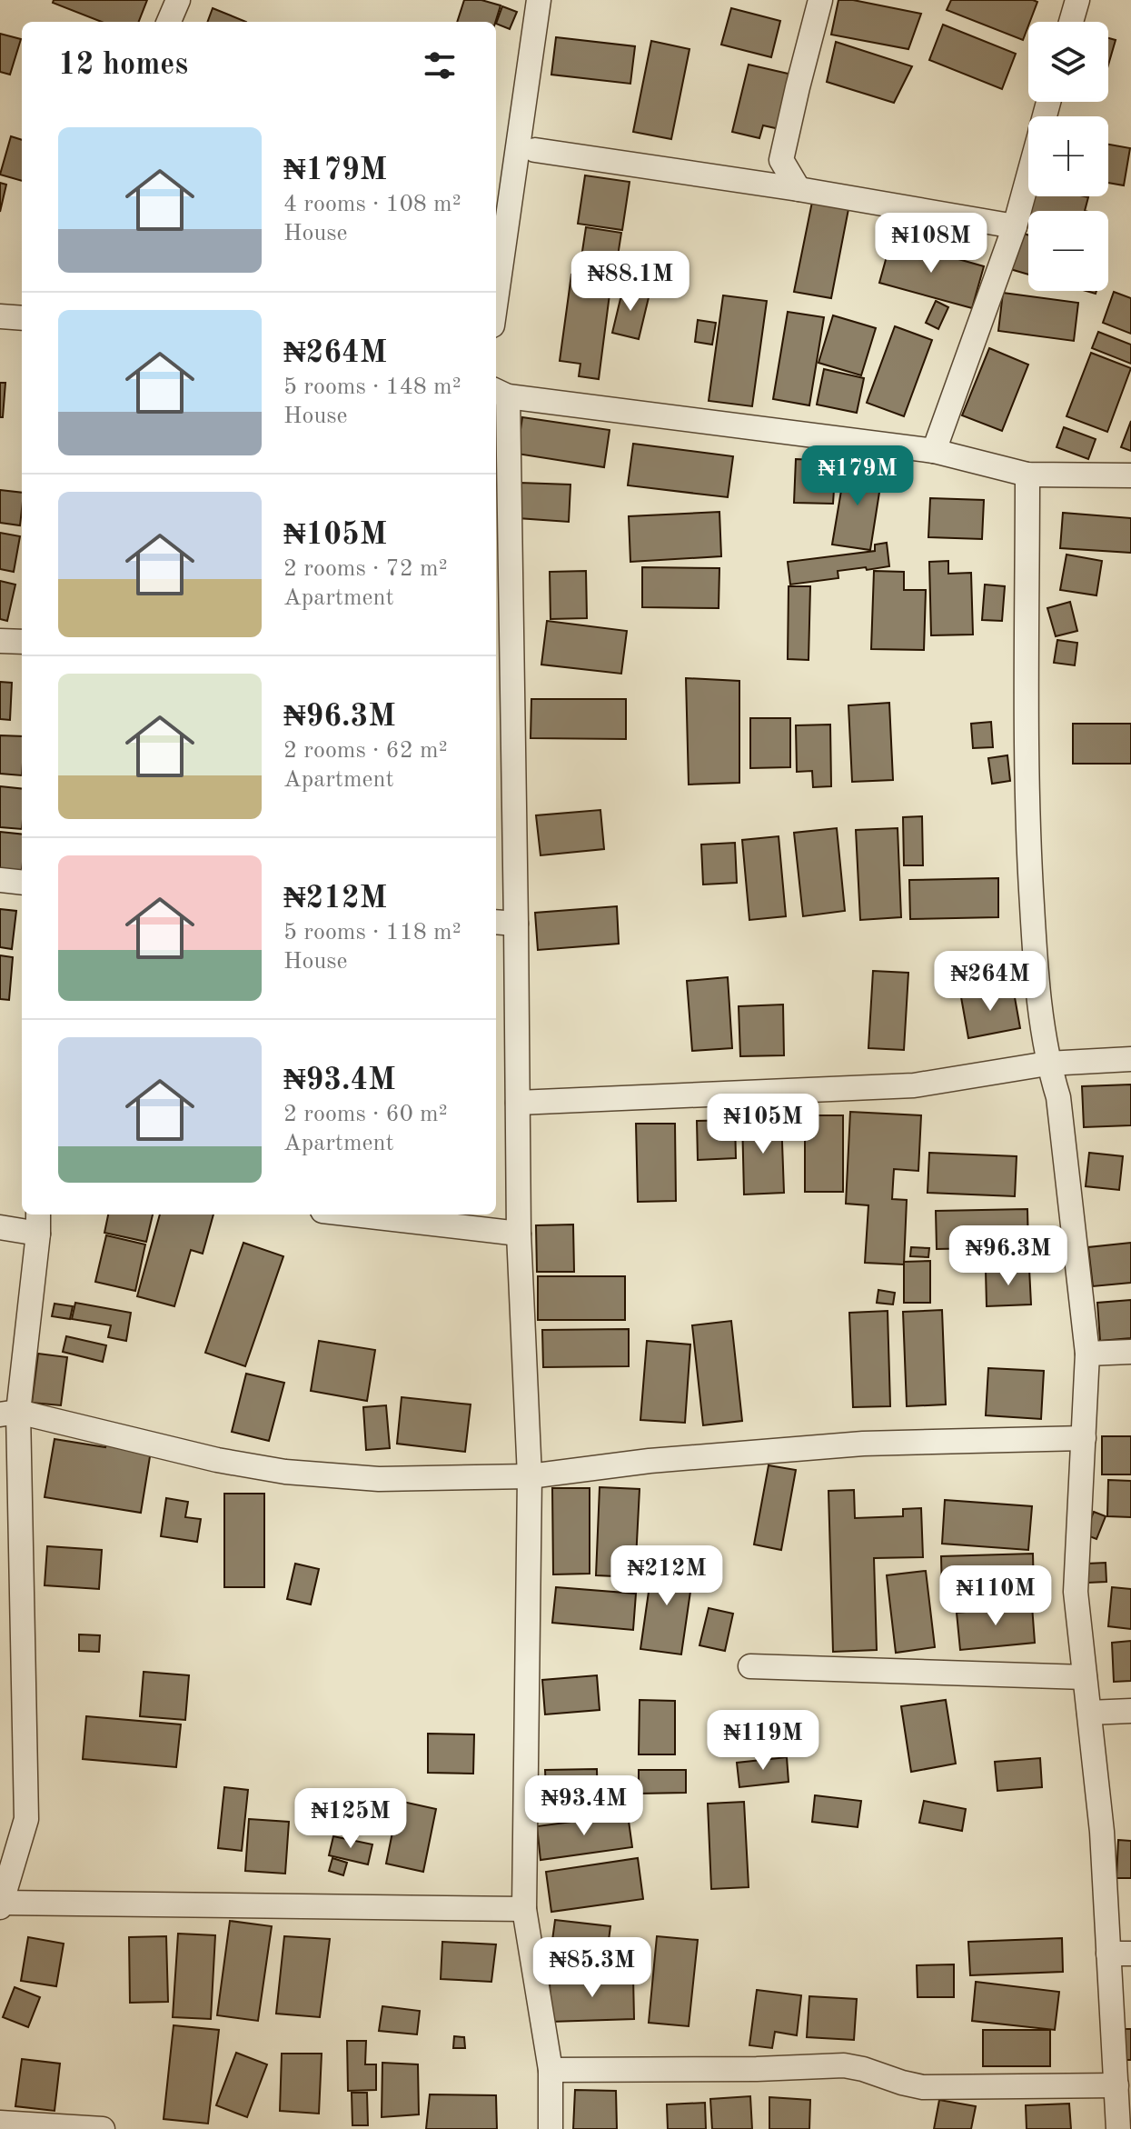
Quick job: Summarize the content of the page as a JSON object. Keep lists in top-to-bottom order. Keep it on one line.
{"page":{"map_buttons":["+","−"],"heading":"12 homes","list":[{"name":"₦179M","note":"4 rooms · 108 m² · House"},{"name":"₦264M","note":"5 rooms · 148 m² · House"},{"name":"₦105M","note":"2 rooms · 72 m² · Apartment"},{"name":"₦96.3M","note":"2 rooms · 62 m² · Apartment"},{"name":"₦212M","note":"5 rooms · 118 m² · House"},{"name":"₦93.4M","note":"2 rooms · 60 m² · Apartment"}],"price":["₦108M","₦88.1M","₦179M","₦264M","₦105M","₦96.3M","₦212M","₦110M","₦119M","₦93.4M","₦125M","₦85.3M"]}}
